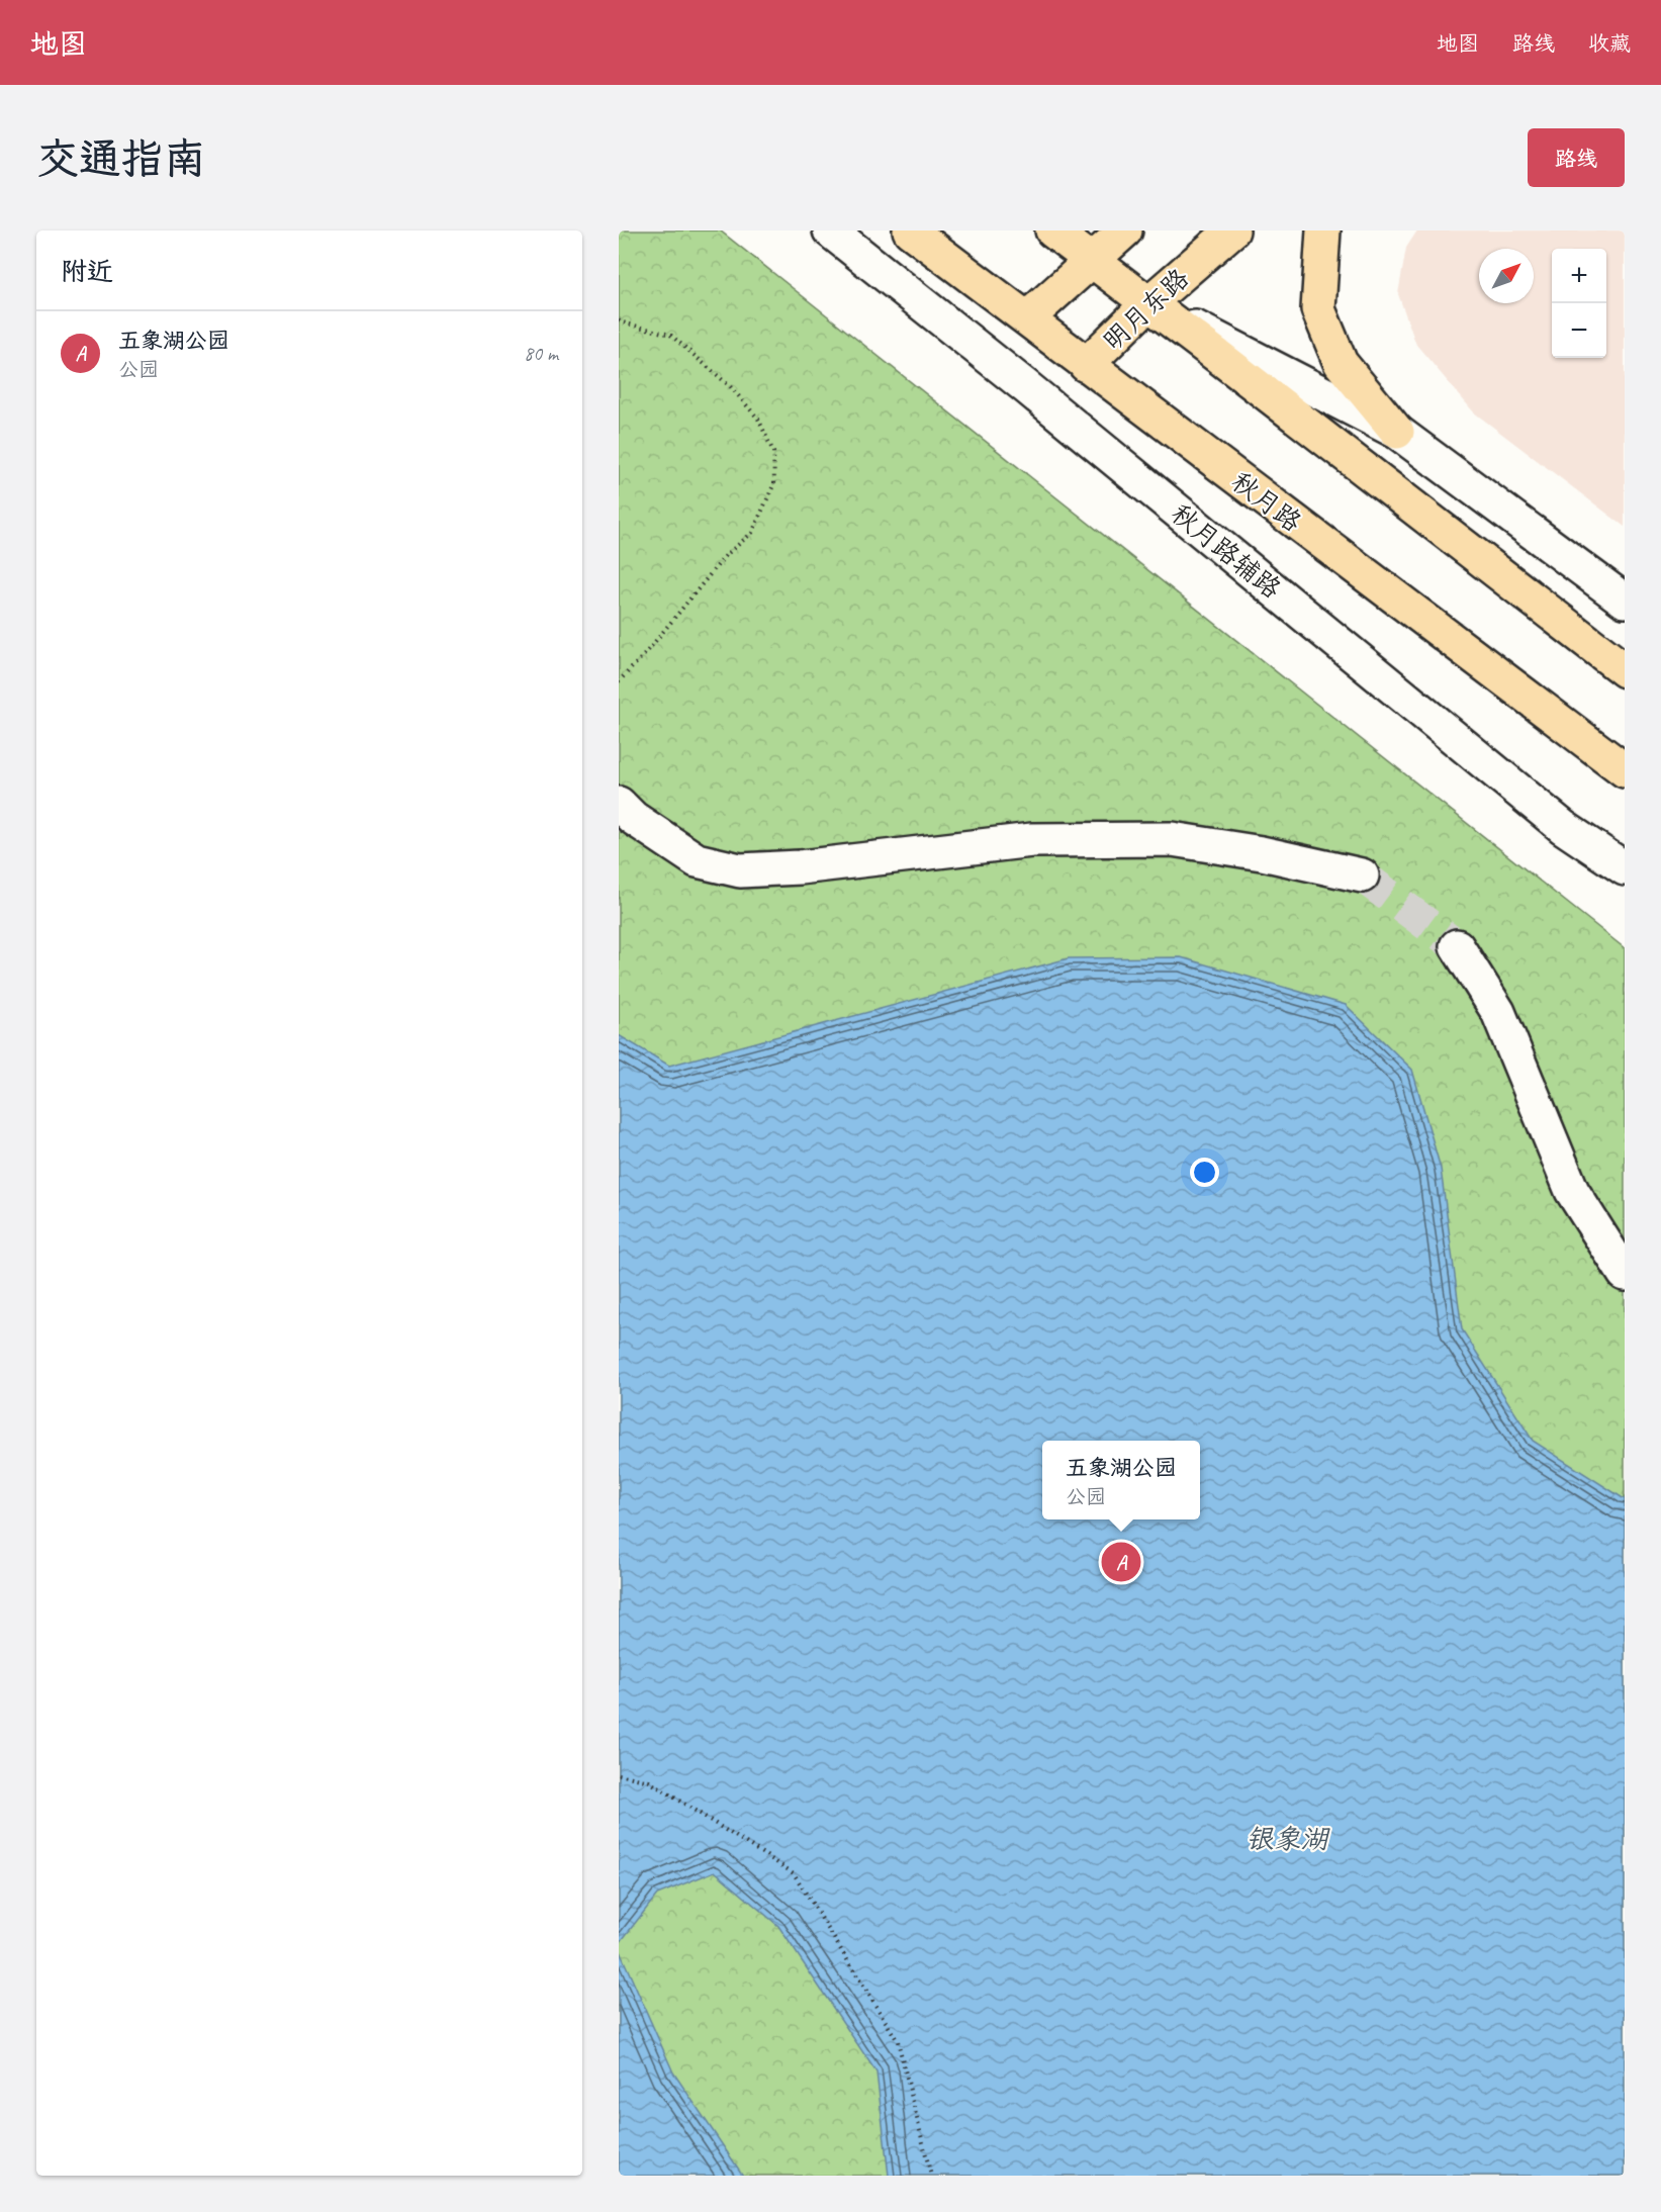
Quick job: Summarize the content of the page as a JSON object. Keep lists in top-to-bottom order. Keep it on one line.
{"streets":{"main road":["明月东路","秋月路"],"street":["秋月路辅路"]},"crossings":[["明月东路","秋月路"]],"water":["银象湖"],"north":"top right","page":{"header":"地图","nav":["地图","路线","收藏"],"buttons":"路线","title":"交通指南","heading":"附近","map_buttons":["+","−"],"list":[{"mark":"A","name":"五象湖公园","note":"公园","value":"80 m"}],"popup":["五象湖公园","公园"],"pins":"A"}}
